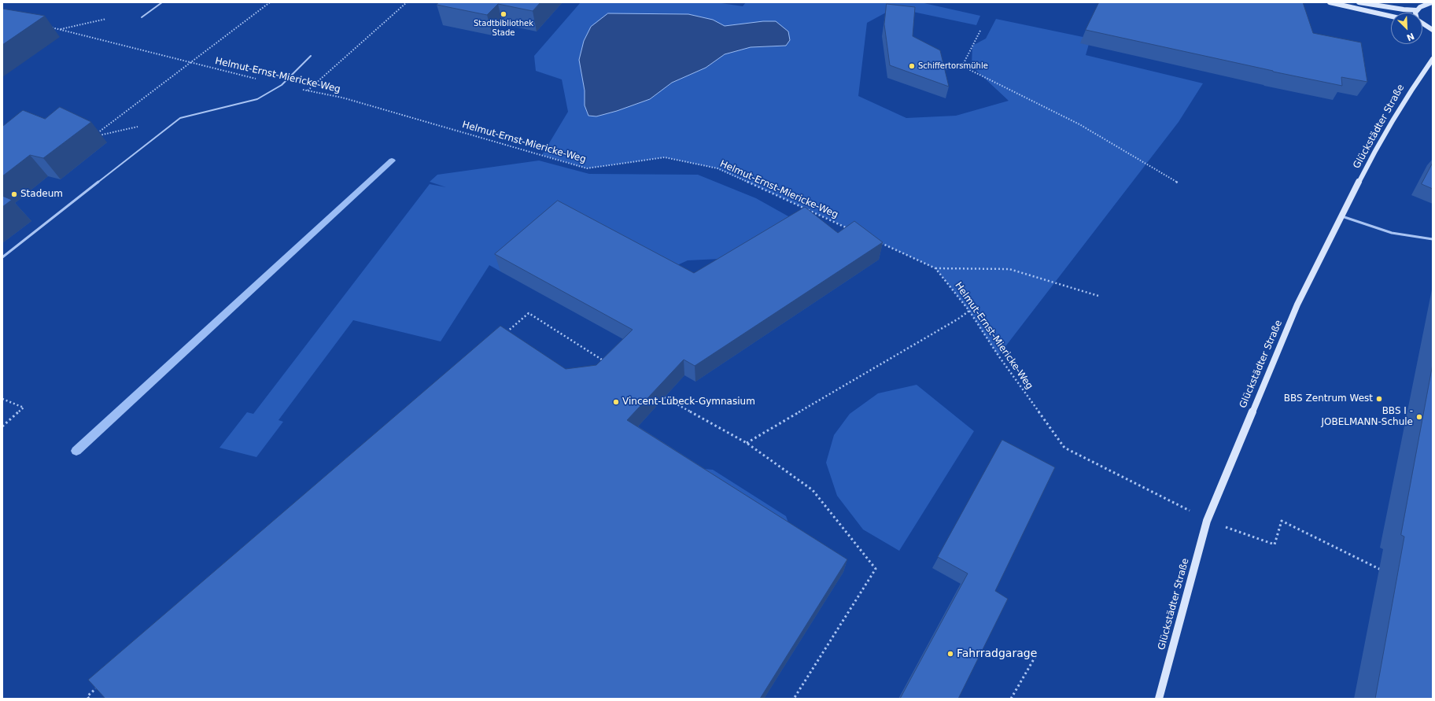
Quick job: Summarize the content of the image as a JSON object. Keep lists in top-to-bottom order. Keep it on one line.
{"streets":{"main road":["Glückstädter Straße"],"path":["Helmut-Ernst-Miericke-Weg"]},"crossings":[["Helmut-Ernst-Miericke-Weg","Glückstädter Straße"]],"places":["Stadtbibliothek Stade","Schiffertorsmühle","Stadeum","BBS Zentrum West","Vincent-Lübeck-Gymnasium","BBS I - JOBELMANN-Schule","Fahrradgarage"],"north":"bottom right"}
